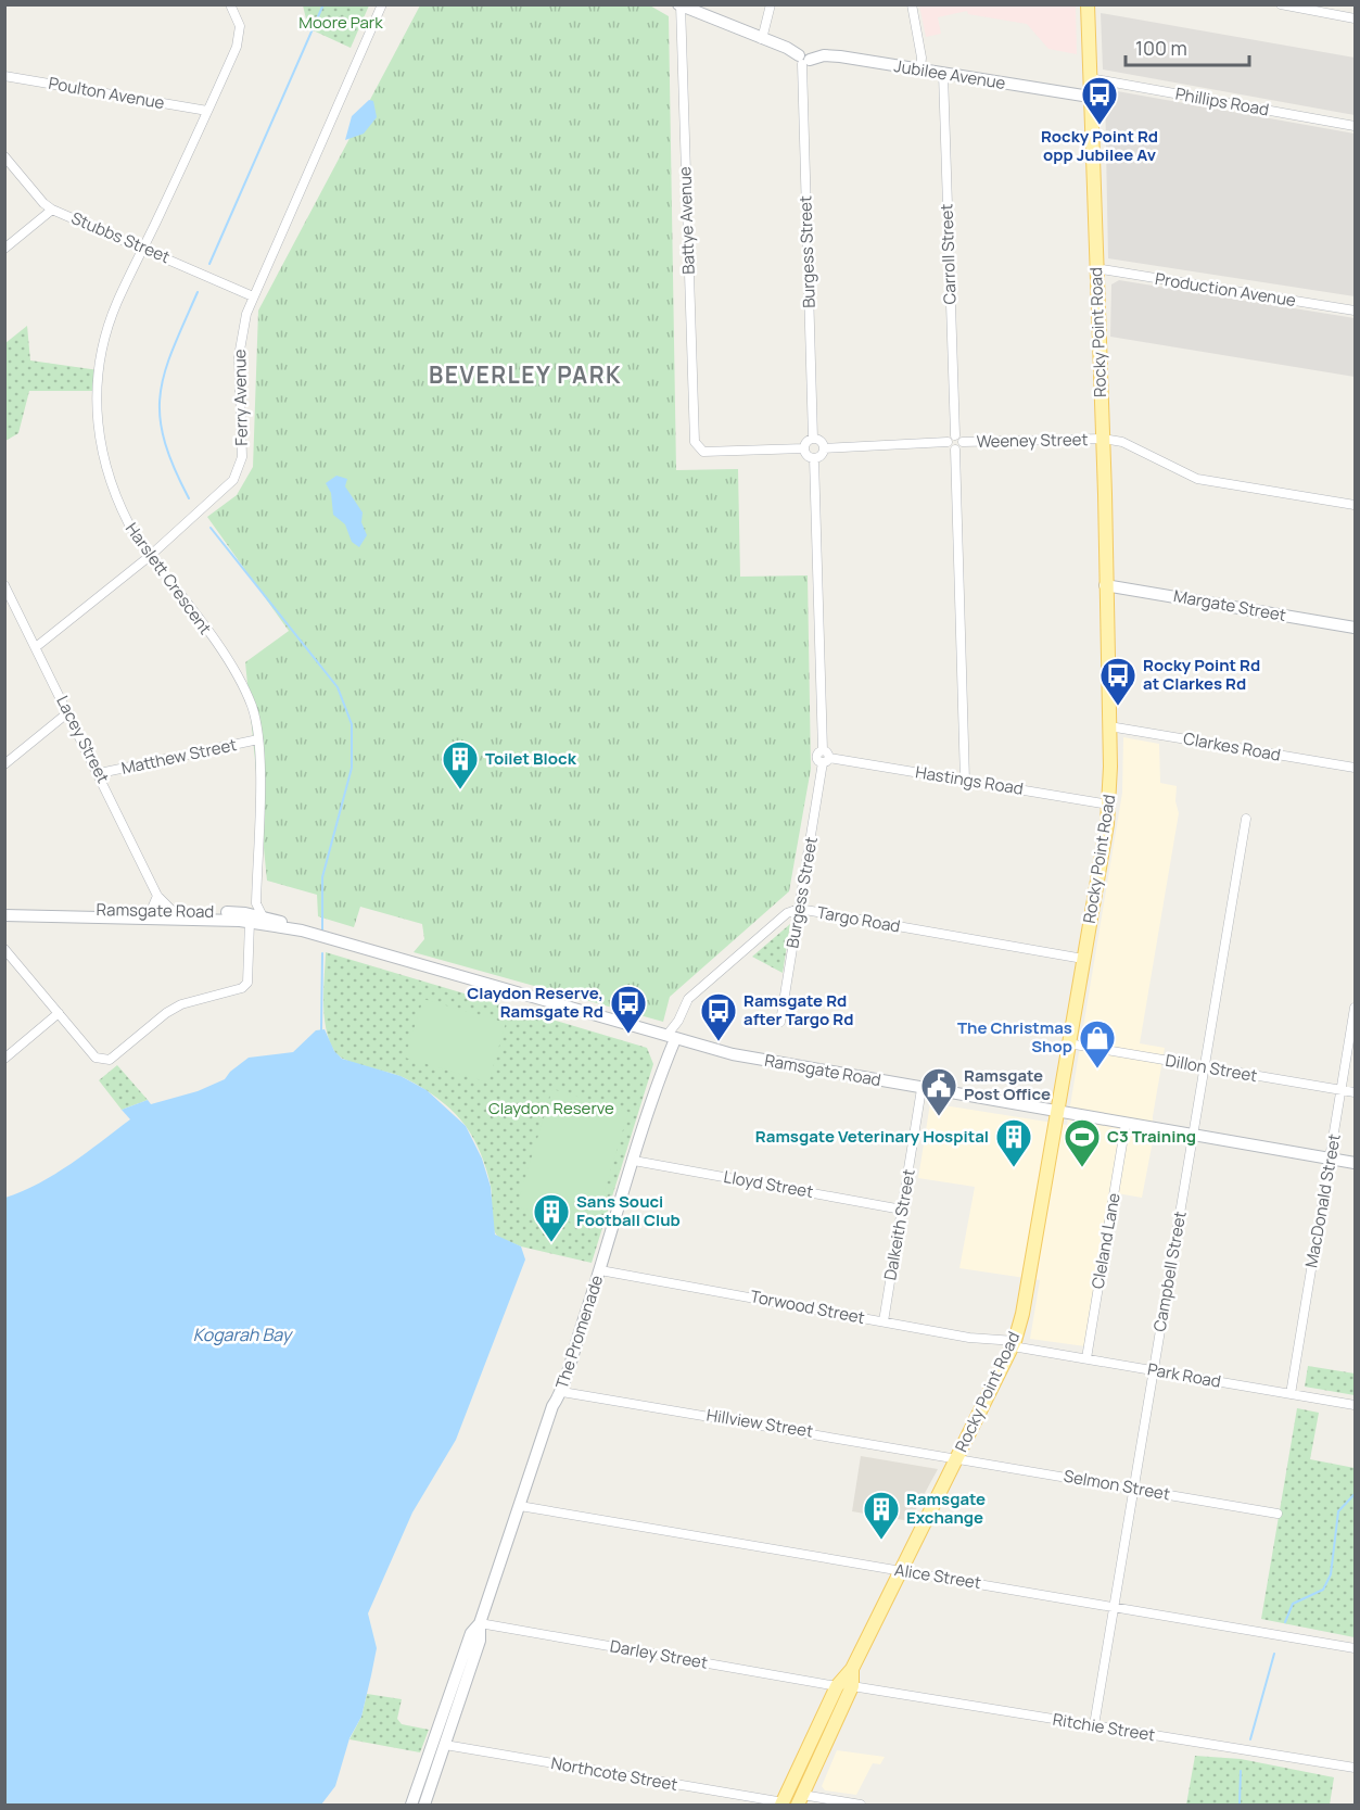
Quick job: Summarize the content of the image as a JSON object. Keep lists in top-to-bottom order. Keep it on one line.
{"streets":{"main road":["Rocky Point Road"],"street":["Jubilee Avenue","Poulton Avenue","Phillips Road","Battye Avenue","Stubbs Street","Burgess Street","Carroll Street","Production Avenue","Ferry Avenue","Weeney Street","Harslett Crescent","Margate Street","Lacey Street","Clarkes Road","Matthew Street","Hastings Road","Ramsgate Road","Targo Road","Dillon Street","Lloyd Street","MacDonald Street","Dalkeith Street","Cleland Lane","Campbell Street","Torwood Street","The Promenade","Park Road","Hillview Street","Selmon Street","Alice Street","Darley Street","Ritchie Street","Northcote Street"]},"crossings":[["Jubilee Avenue","Burgess Street"],["Jubilee Avenue","Carroll Street"],["Jubilee Avenue","Rocky Point Road"],["Poulton Avenue","Harslett Crescent"],["Phillips Road","Rocky Point Road"],["Battye Avenue","Burgess Street"],["Stubbs Street","Ferry Avenue"],["Stubbs Street","Harslett Crescent"],["Burgess Street","Hastings Road"],["Burgess Street","Targo Road"],["Carroll Street","Weeney Street"],["Production Avenue","Rocky Point Road"],["Rocky Point Road","Weeney Street"],["Rocky Point Road","Margate Street"],["Rocky Point Road","Clarkes Road"],["Rocky Point Road","Hastings Road"],["Rocky Point Road","Ramsgate Road"],["Rocky Point Road","Targo Road"],["Rocky Point Road","Dillon Street"],["Rocky Point Road","Torwood Street"],["Rocky Point Road","Park Road"],["Rocky Point Road","Hillview Street"],["Rocky Point Road","Selmon Street"],["Rocky Point Road","Alice Street"],["Rocky Point Road","Darley Street"],["Rocky Point Road","Ritchie Street"],["Rocky Point Road","Northcote Street"],["Ferry Avenue","Harslett Crescent"],["Ferry Avenue","Lacey Street"],["Harslett Crescent","Matthew Street"],["Harslett Crescent","Ramsgate Road"],["Lacey Street","Matthew Street"],["Lacey Street","Ramsgate Road"],["Ramsgate Road","Targo Road"],["Ramsgate Road","MacDonald Street"],["Ramsgate Road","Dalkeith Street"],["Ramsgate Road","Cleland Lane"],["Ramsgate Road","Campbell Street"],["Ramsgate Road","The Promenade"],["Targo Road","The Promenade"],["Dillon Street","MacDonald Street"],["Dillon Street","Campbell Street"],["Lloyd Street","Dalkeith Street"],["Lloyd Street","The Promenade"],["MacDonald Street","Park Road"],["Dalkeith Street","Torwood Street"],["Cleland Lane","Park Road"],["Campbell Street","Park Road"],["Campbell Street","Selmon Street"],["Campbell Street","Alice Street"],["Campbell Street","Ritchie Street"],["Torwood Street","The Promenade"],["Torwood Street","Park Road"],["The Promenade","Hillview Street"],["The Promenade","Alice Street"],["The Promenade","Darley Street"],["The Promenade","Northcote Street"],["Hillview Street","Selmon Street"]],"districts":["BEVERLEY PARK"],"water":["Kogarah Bay"],"parks":["Moore Park","Claydon Reserve"],"places":{"bus stop":["Rocky Point Rd opp Jubilee Av","Rocky Point Rd at Clarkes Rd","Claydon Reserve, Ramsgate Rd","Ramsgate Rd after Targo Rd"],"building":["Toilet Block","Ramsgate Veterinary Hospital","Sans Souci Football Club","Ramsgate Exchange"],"shop":["The Christmas Shop"],"public building":["Ramsgate Post Office"],"sports":["C3 Training"]},"scale_bar":"100 m"}
